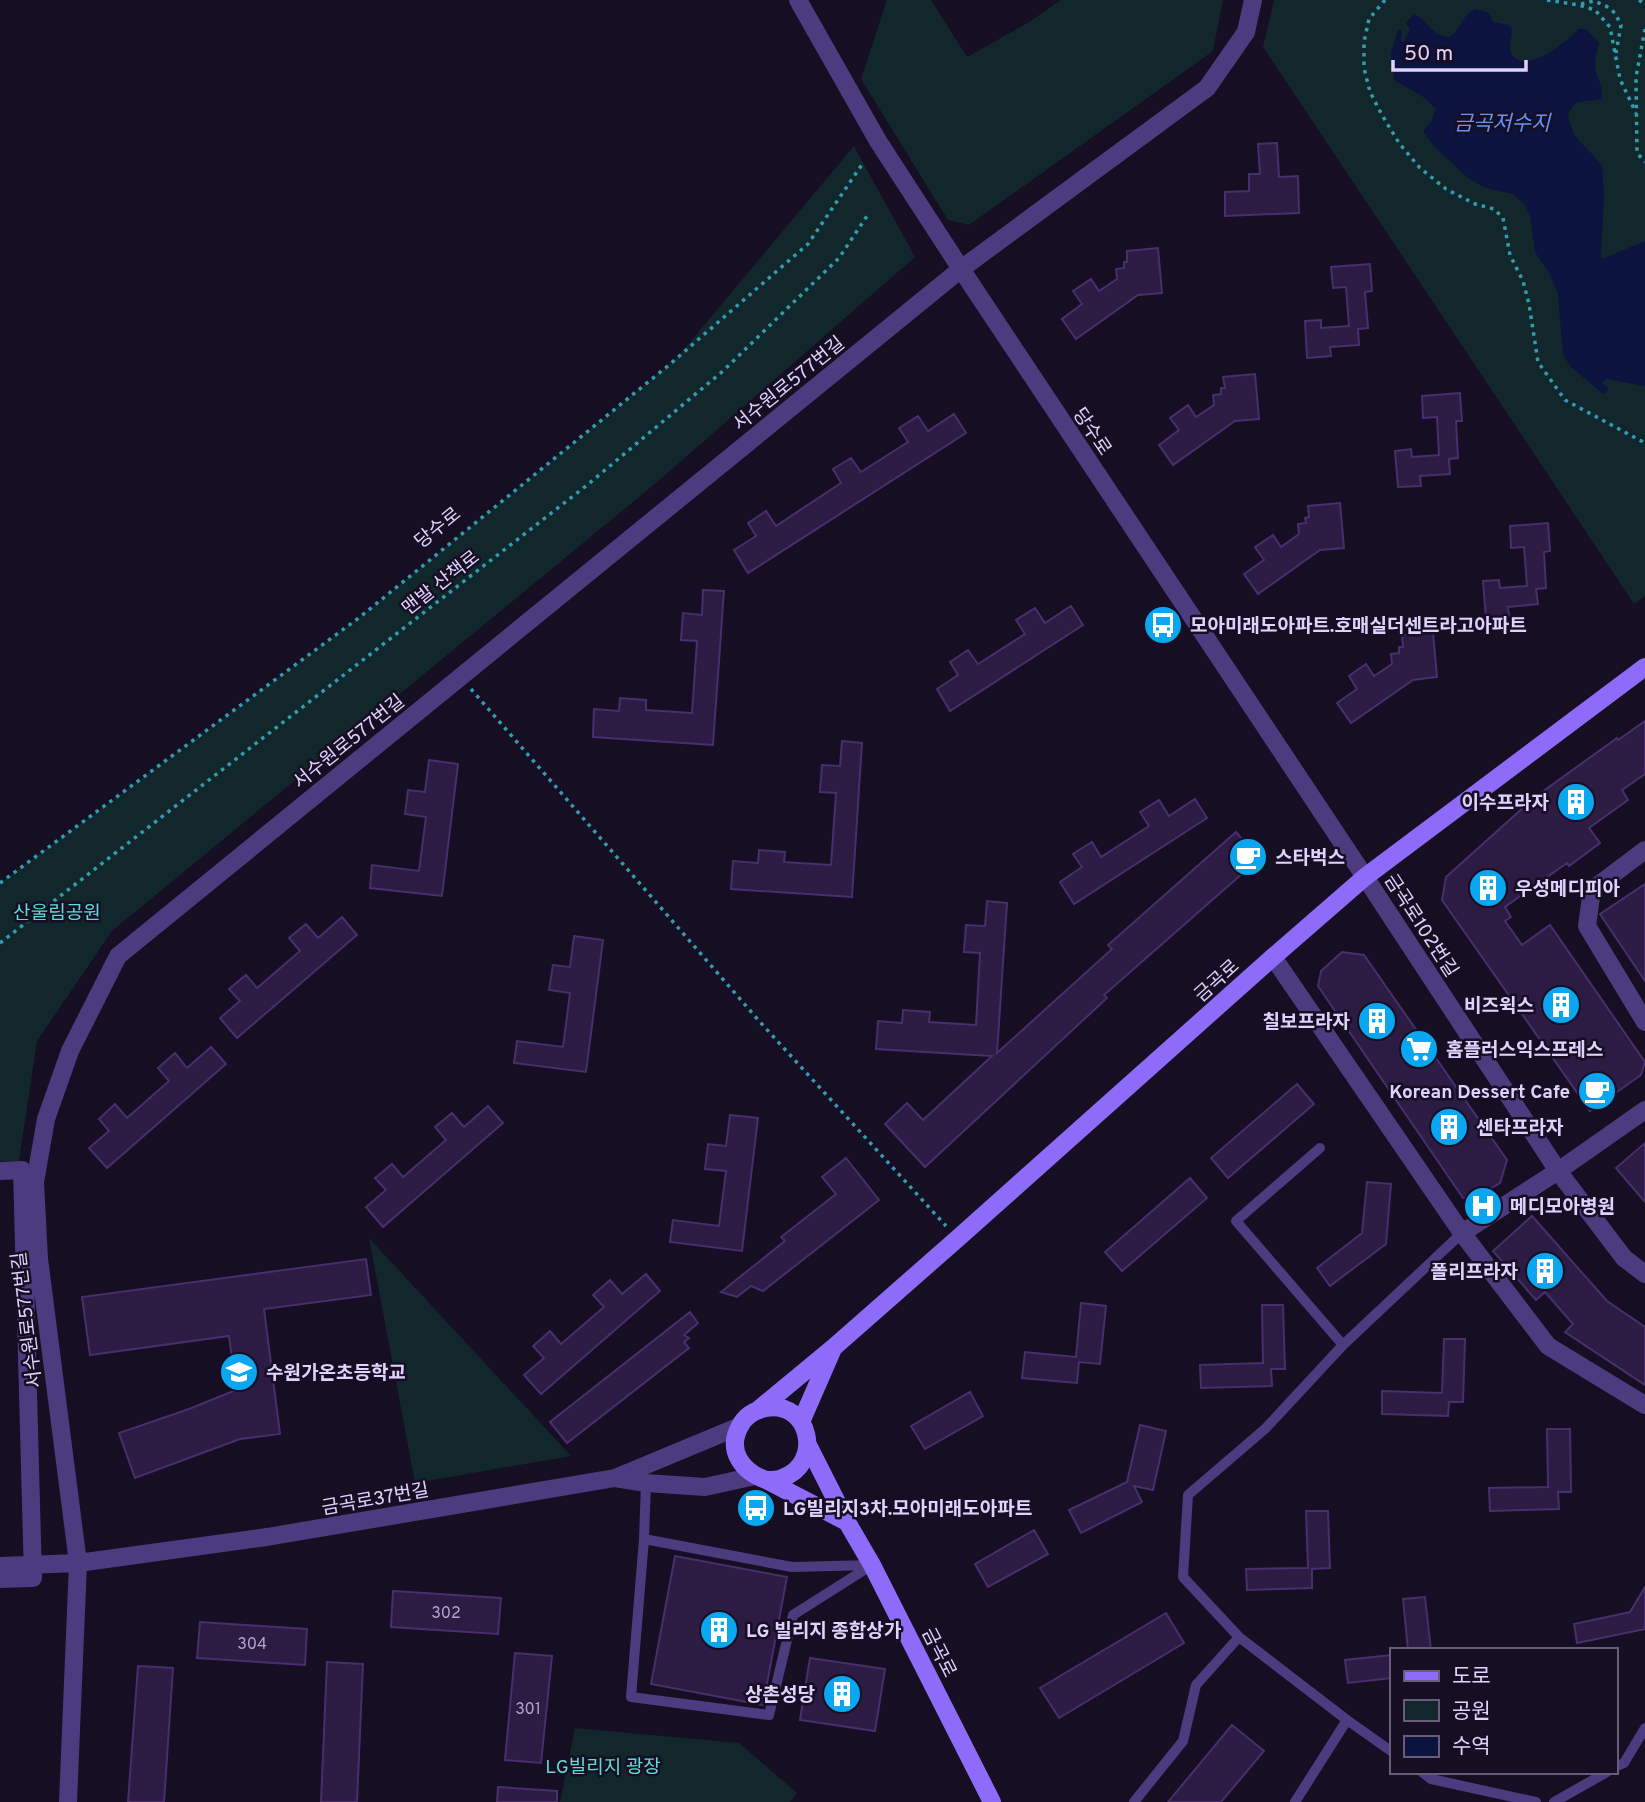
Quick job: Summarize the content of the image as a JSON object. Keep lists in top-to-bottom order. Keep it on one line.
{"streets":{"main road":["금곡로"],"street":["서수원로577번길","당수로","금곡로102번길","금곡로37번길"],"path":["맨발 산책로"]},"crossings":[["서수원로577번길","당수로"],["서수원로577번길","금곡로37번길"],["당수로","금곡로102번길"],["당수로","금곡로"],["금곡로102번길","금곡로"],["금곡로","금곡로37번길"]],"water":["금곡저수지"],"parks":["산울림공원","LG빌리지 광장"],"places":{"bus stop":["모아미래도아파트.호매실더센트라고아파트","LG빌리지3차.모아미래도아파트"],"building":["이수프라자","우성메디피아","비즈윅스","칠보프라자","센타프라자","폴리프라자","LG 빌리지 종합상가","상촌성당"],"cafe":["스타벅스","Korean Dessert Cafe"],"supermarket":["홈플러스익스프레스"],"hospital":["메디모아병원"],"school or university":["수원가온초등학교"]},"house_numbers":["302","304","301"],"legend":["도로","공원","수역"],"scale_bar":"50 m"}
